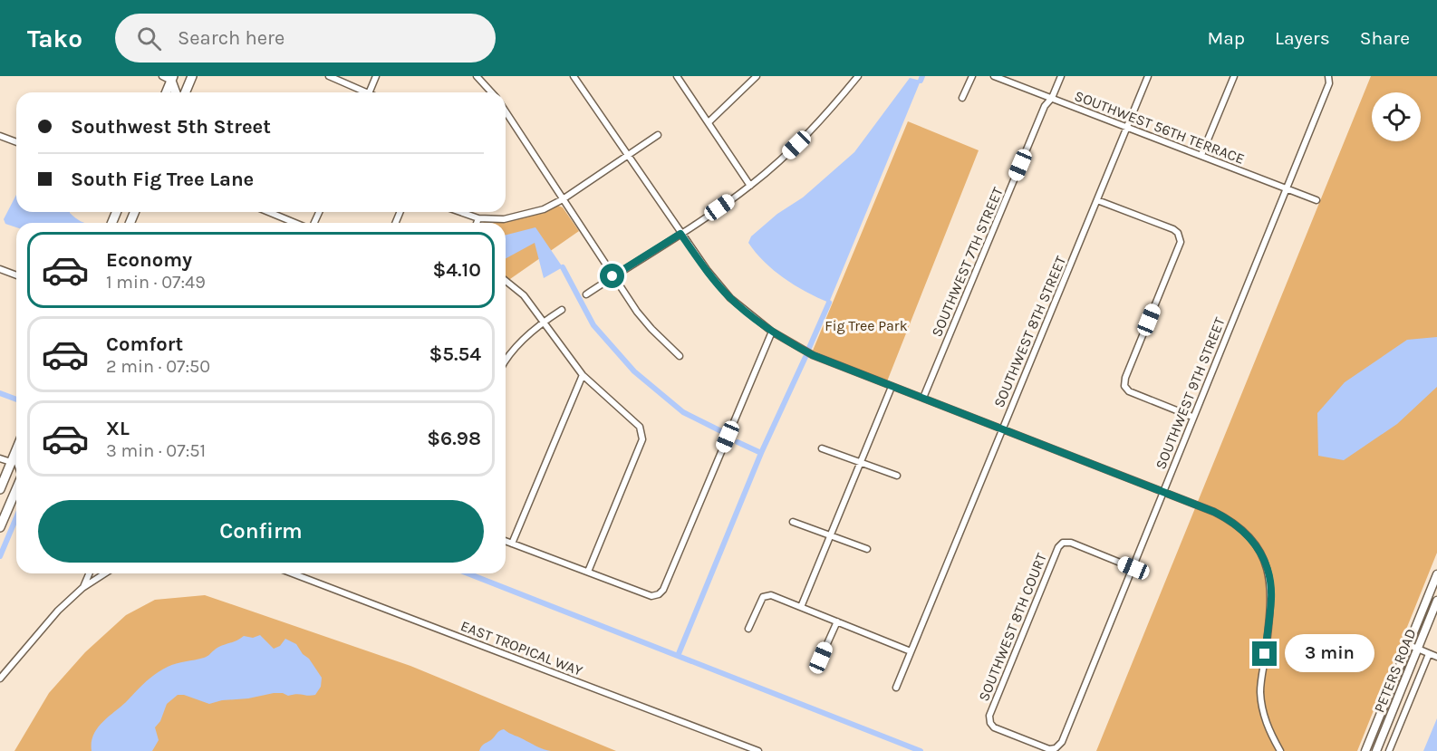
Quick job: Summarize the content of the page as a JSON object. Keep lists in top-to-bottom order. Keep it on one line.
{"streets":{"main road":["PETERS ROAD"],"street":["SOUTHWEST 56TH TERRACE","SOUTHWEST 7TH STREET","SOUTHWEST 8TH STREET","SOUTHWEST 9TH STREET","SOUTHWEST 8TH COURT","EAST TROPICAL WAY"]},"crossings":[["SOUTHWEST 56TH TERRACE","SOUTHWEST 7TH STREET"],["SOUTHWEST 56TH TERRACE","SOUTHWEST 8TH STREET"],["SOUTHWEST 56TH TERRACE","SOUTHWEST 9TH STREET"],["SOUTHWEST 9TH STREET","SOUTHWEST 8TH COURT"]],"parks":["Fig Tree Park"],"page":{"header":"Tako","search":"Search here","nav":["Map","Layers","Share"],"banner":["Southwest 5th Street","South Fig Tree Lane"],"list":[{"name":"Economy","note":"1 min · 07:49","value":"$4.10"},{"name":"Comfort","note":"2 min · 07:50","value":"$5.54"},{"name":"XL","note":"3 min · 07:51","value":"$6.98"}],"buttons":"Confirm","bubble":"3 min"}}
